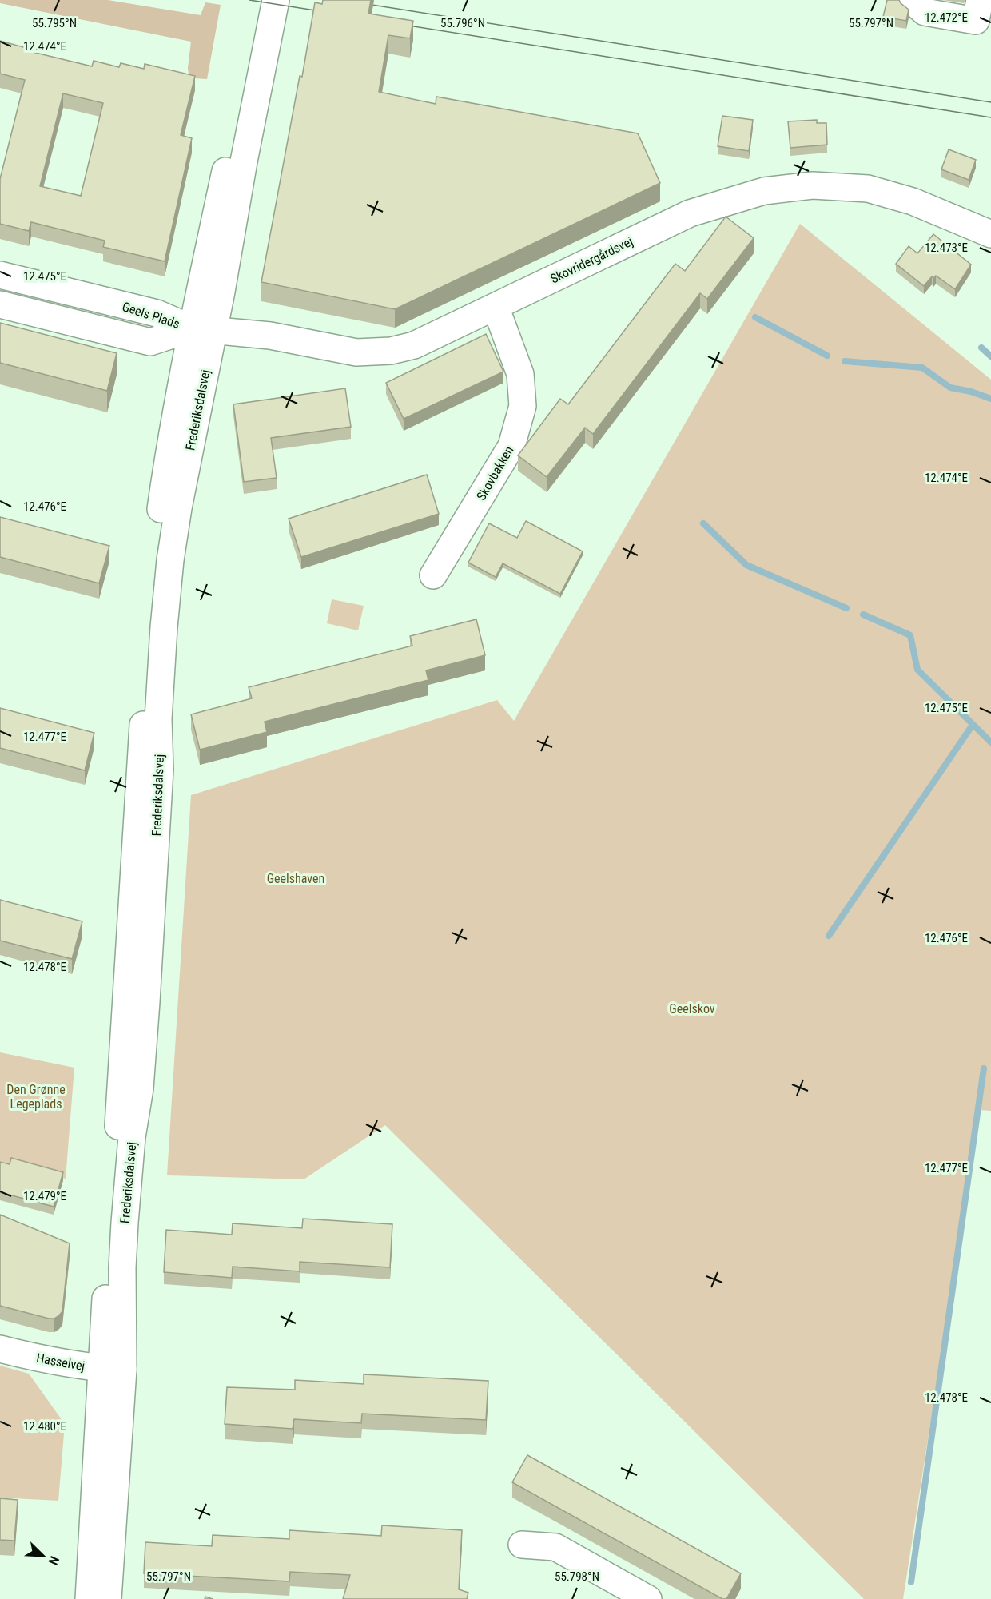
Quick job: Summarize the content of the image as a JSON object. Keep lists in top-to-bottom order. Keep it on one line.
{"streets":{"street":["Skovridergårdsvej","Geels Plads","Frederiksdalsvej","Skovbakken","Hasselvej"]},"crossings":[["Skovridergårdsvej","Geels Plads"],["Skovridergårdsvej","Frederiksdalsvej"],["Skovridergårdsvej","Skovbakken"],["Geels Plads","Frederiksdalsvej"],["Frederiksdalsvej","Hasselvej"]],"parks":["Geelshaven","Geelskov","Den Grønne Legeplads"],"north":"bottom right","coordinates":["12.472°E","55.795°N","55.796°N","55.797°N","12.474°E","12.473°E","12.475°E","12.476°E","12.477°E","12.478°E","12.479°E","12.480°E","55.798°N"]}
